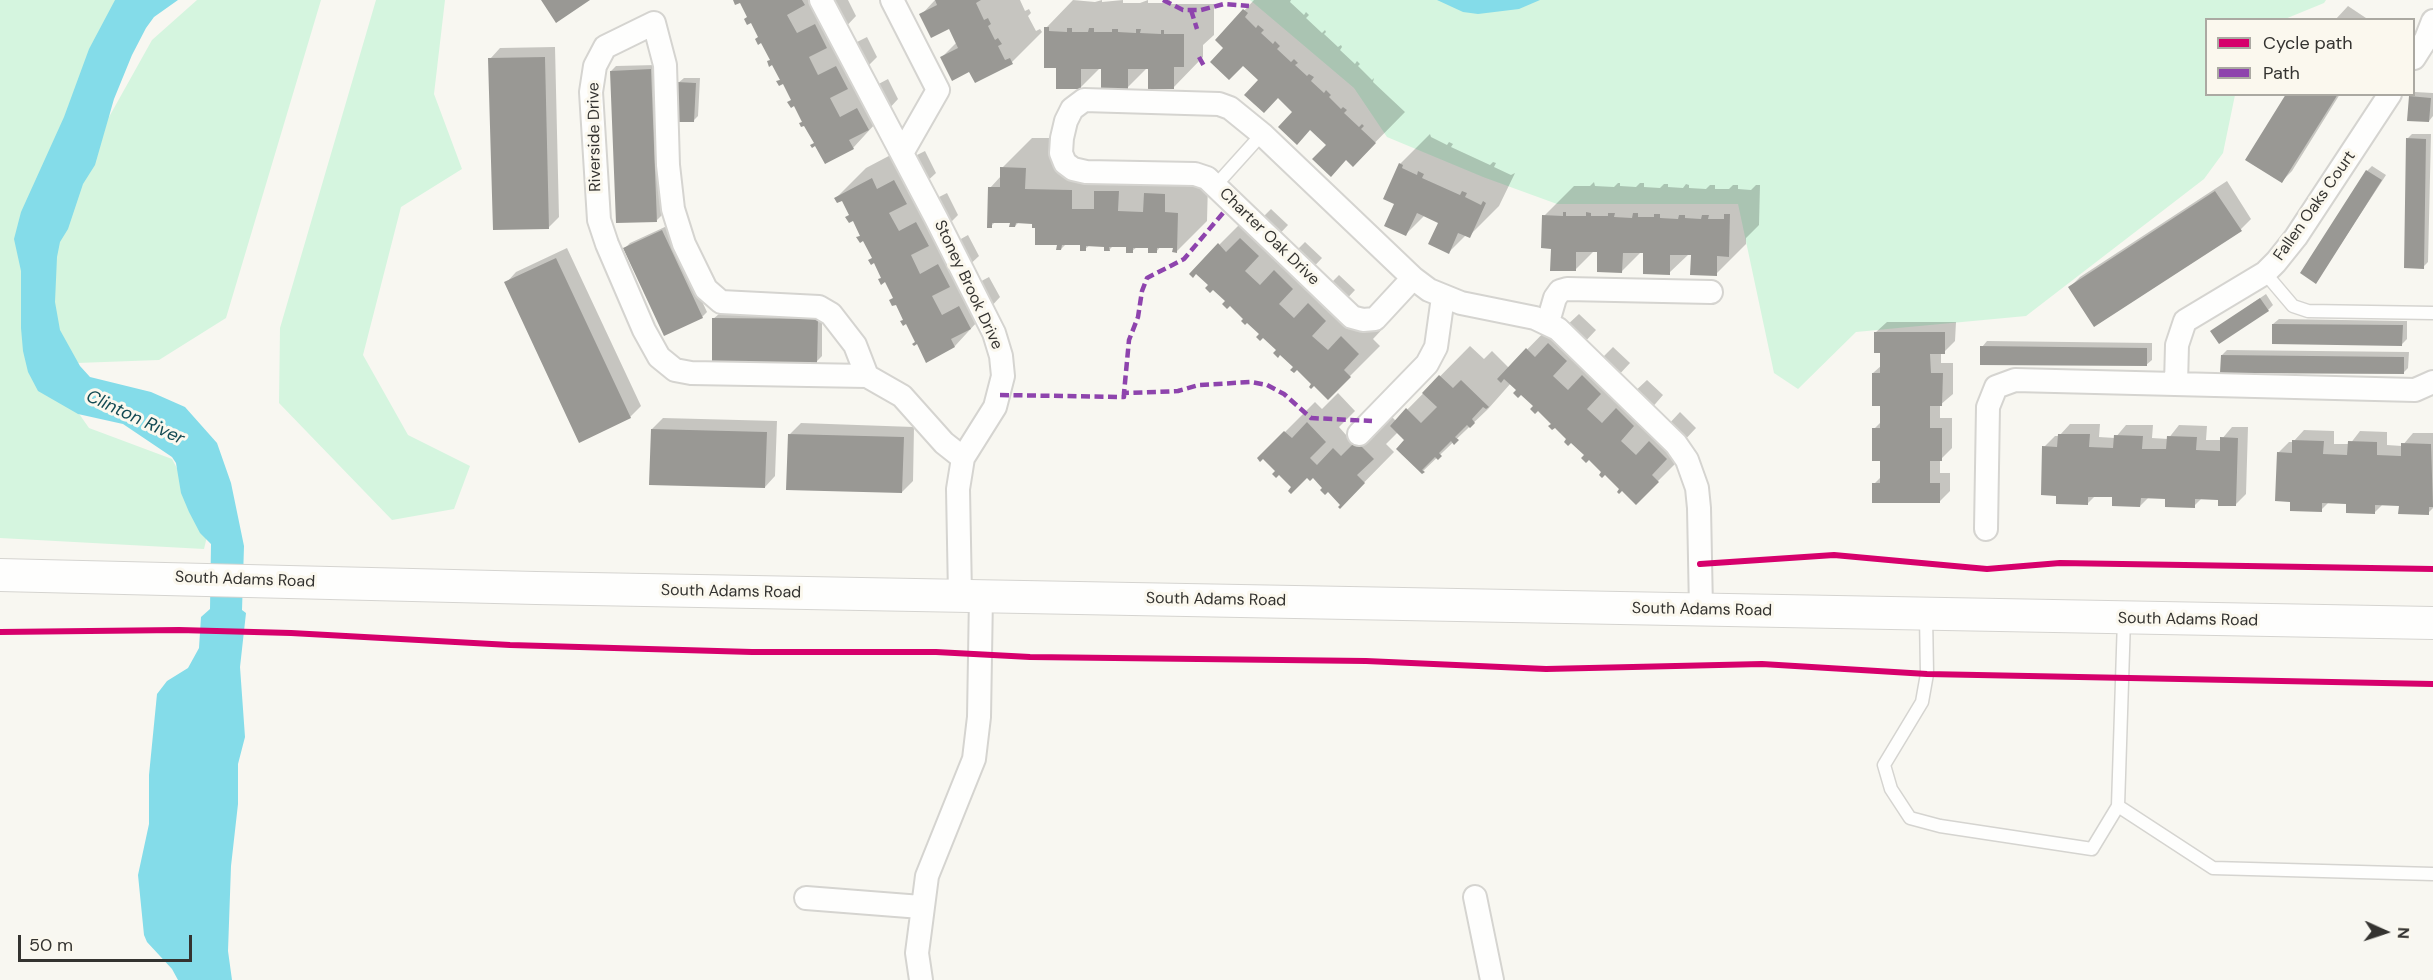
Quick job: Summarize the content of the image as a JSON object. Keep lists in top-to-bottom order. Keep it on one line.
{"streets":{"main road":["South Adams Road"],"street":["Riverside Drive","Fallen Oaks Court","Charter Oak Drive","Stoney Brook Drive"]},"crossings":[["Riverside Drive","Stoney Brook Drive"],["Charter Oak Drive","South Adams Road"],["Stoney Brook Drive","South Adams Road"]],"water":["Clinton River"],"legend":["Cycle path","Path"],"scale_bar":"50 m","north":"right"}
